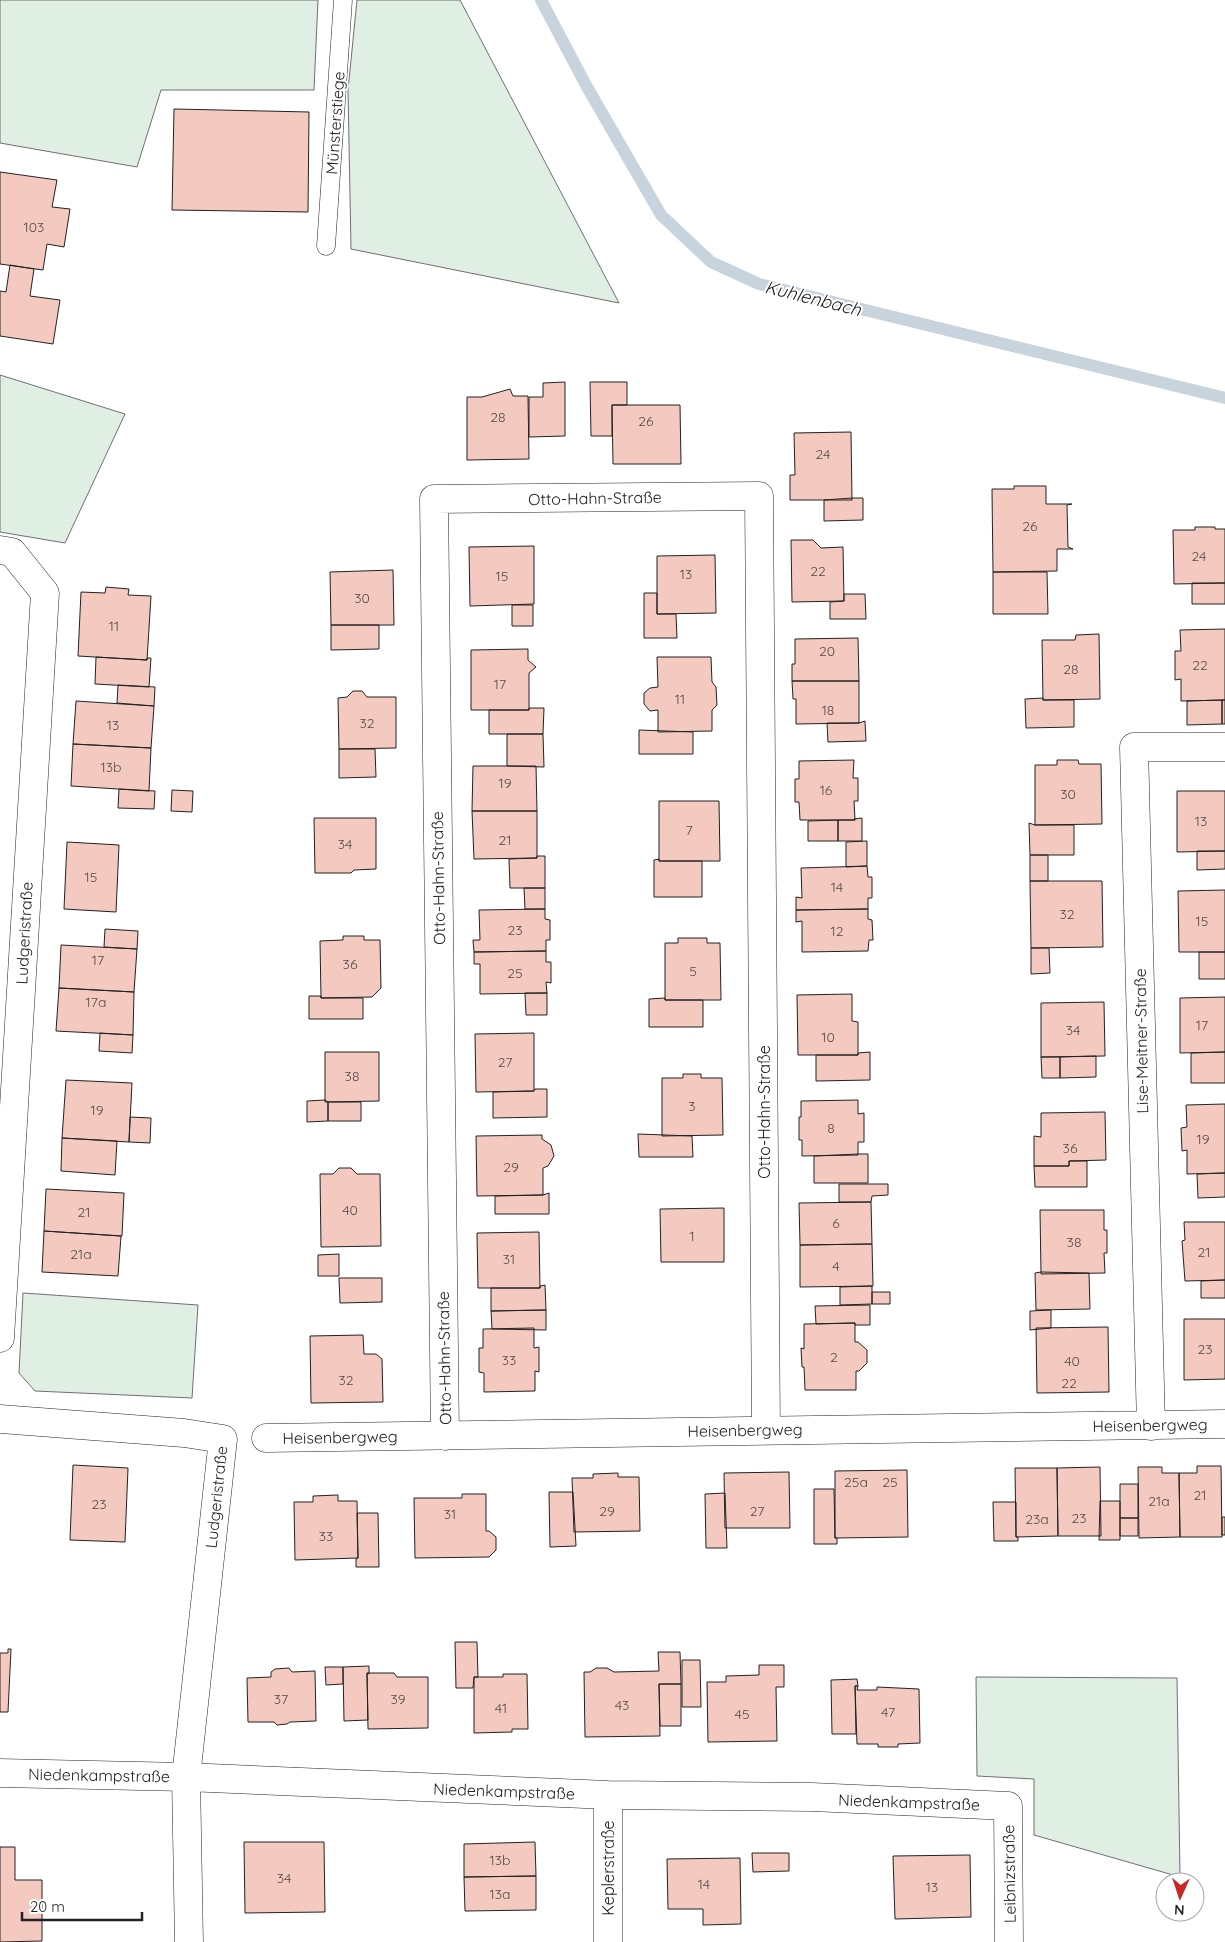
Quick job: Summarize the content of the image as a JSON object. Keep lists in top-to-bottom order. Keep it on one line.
{"streets":{"street":["Otto-Hahn-Straße","Ludgeristraße","Lise-Meitner-Straße","Heisenbergweg","Niedenkampstraße","Keplerstraße","Leibnizstraße"],"lane":["Münsterstiege"]},"crossings":[["Otto-Hahn-Straße","Heisenbergweg"],["Ludgeristraße","Niedenkampstraße"],["Lise-Meitner-Straße","Heisenbergweg"],["Niedenkampstraße","Keplerstraße"],["Niedenkampstraße","Leibnizstraße"]],"water":["Kuhlenbach"],"house_numbers":["103","28","26","24","26","24","22","13","15","30","11","20","22","28","17","11","18","32","13","13b","19","16","30","13","7","21","34","15","14","32","15","23","12","17","36","5","25","17a","17","34","10","27","38","3","19","8","19","36","29","40","21","6","1","38","21","21a","31","4","23","2","33","40","32","22","25a","25","21","21a","23","29","27","31","23","23a","33","37","39","43","41","47","45","13b","34","14","13","13a"],"scale_bar":"20 m","north":"bottom"}
